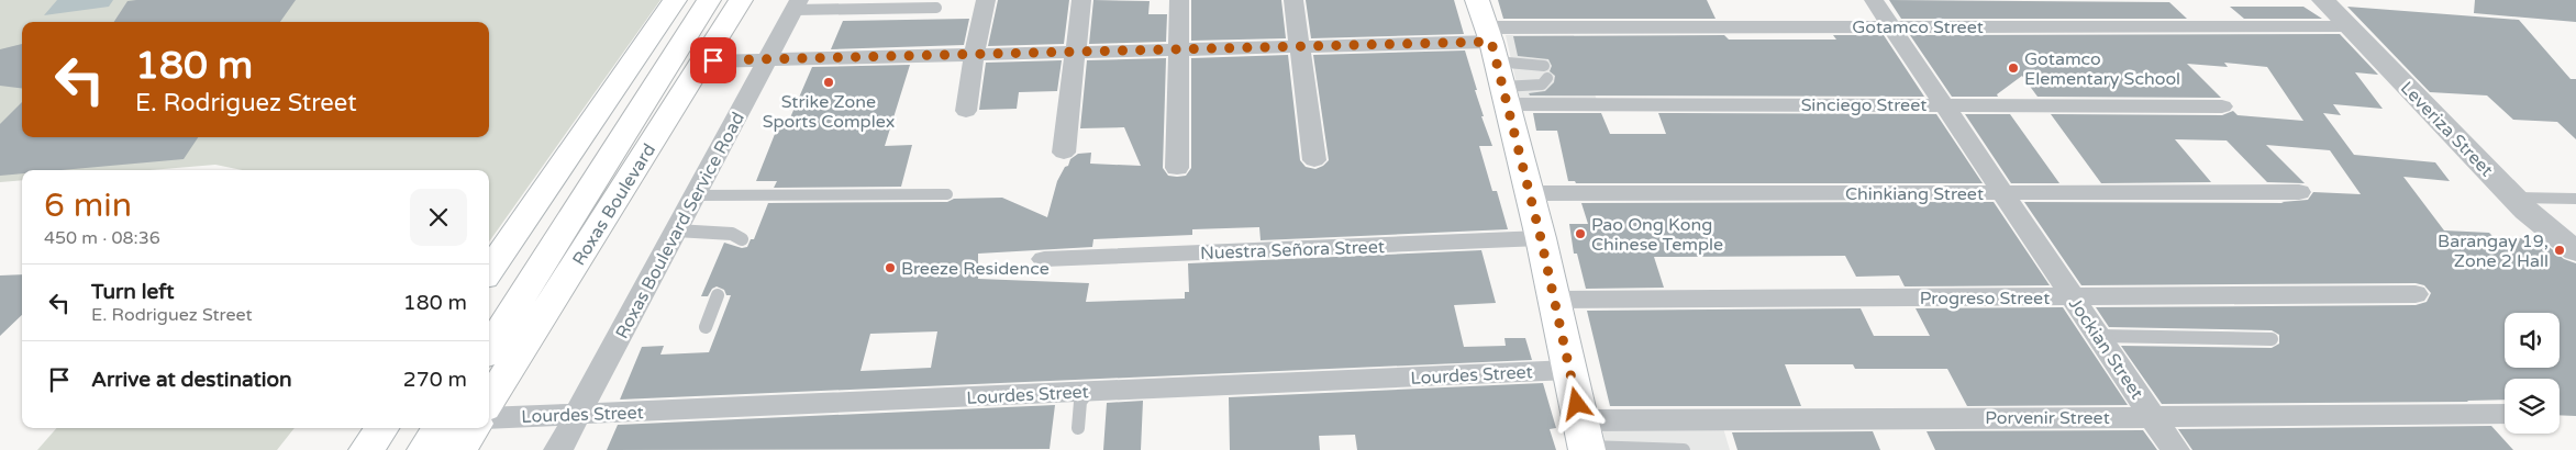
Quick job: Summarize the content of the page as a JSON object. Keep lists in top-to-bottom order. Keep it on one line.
{"streets":{"main road":["Roxas Boulevard"],"street":["Gotamco Street","Sinciego Street","Leveriza Street","Chinkiang Street","Roxas Boulevard Service Road","Nuestra Señora Street","Progreso Street","Jockian Street","Lourdes Street","Porvenir Street"]},"crossings":[["Gotamco Street","Sinciego Street"],["Gotamco Street","Leveriza Street"],["Gotamco Street","Jockian Street"],["Sinciego Street","Jockian Street"],["Chinkiang Street","Jockian Street"],["Roxas Boulevard Service Road","Lourdes Street"],["Progreso Street","Jockian Street"],["Jockian Street","Porvenir Street"]],"places":["Gotamco Elementary School","Strike Zone Sports Complex","Pao Ong Kong Chinese Temple","Barangay 19, Zone 2 Hall","Breeze Residence"],"page":{"turn":["180 m","E. Rodriguez Street"],"heading":["6 min","450 m · 08:36"],"list":[{"name":"Turn left","note":"E. Rodriguez Street","value":"180 m"},{"name":"Arrive at destination","value":"270 m"}]}}
